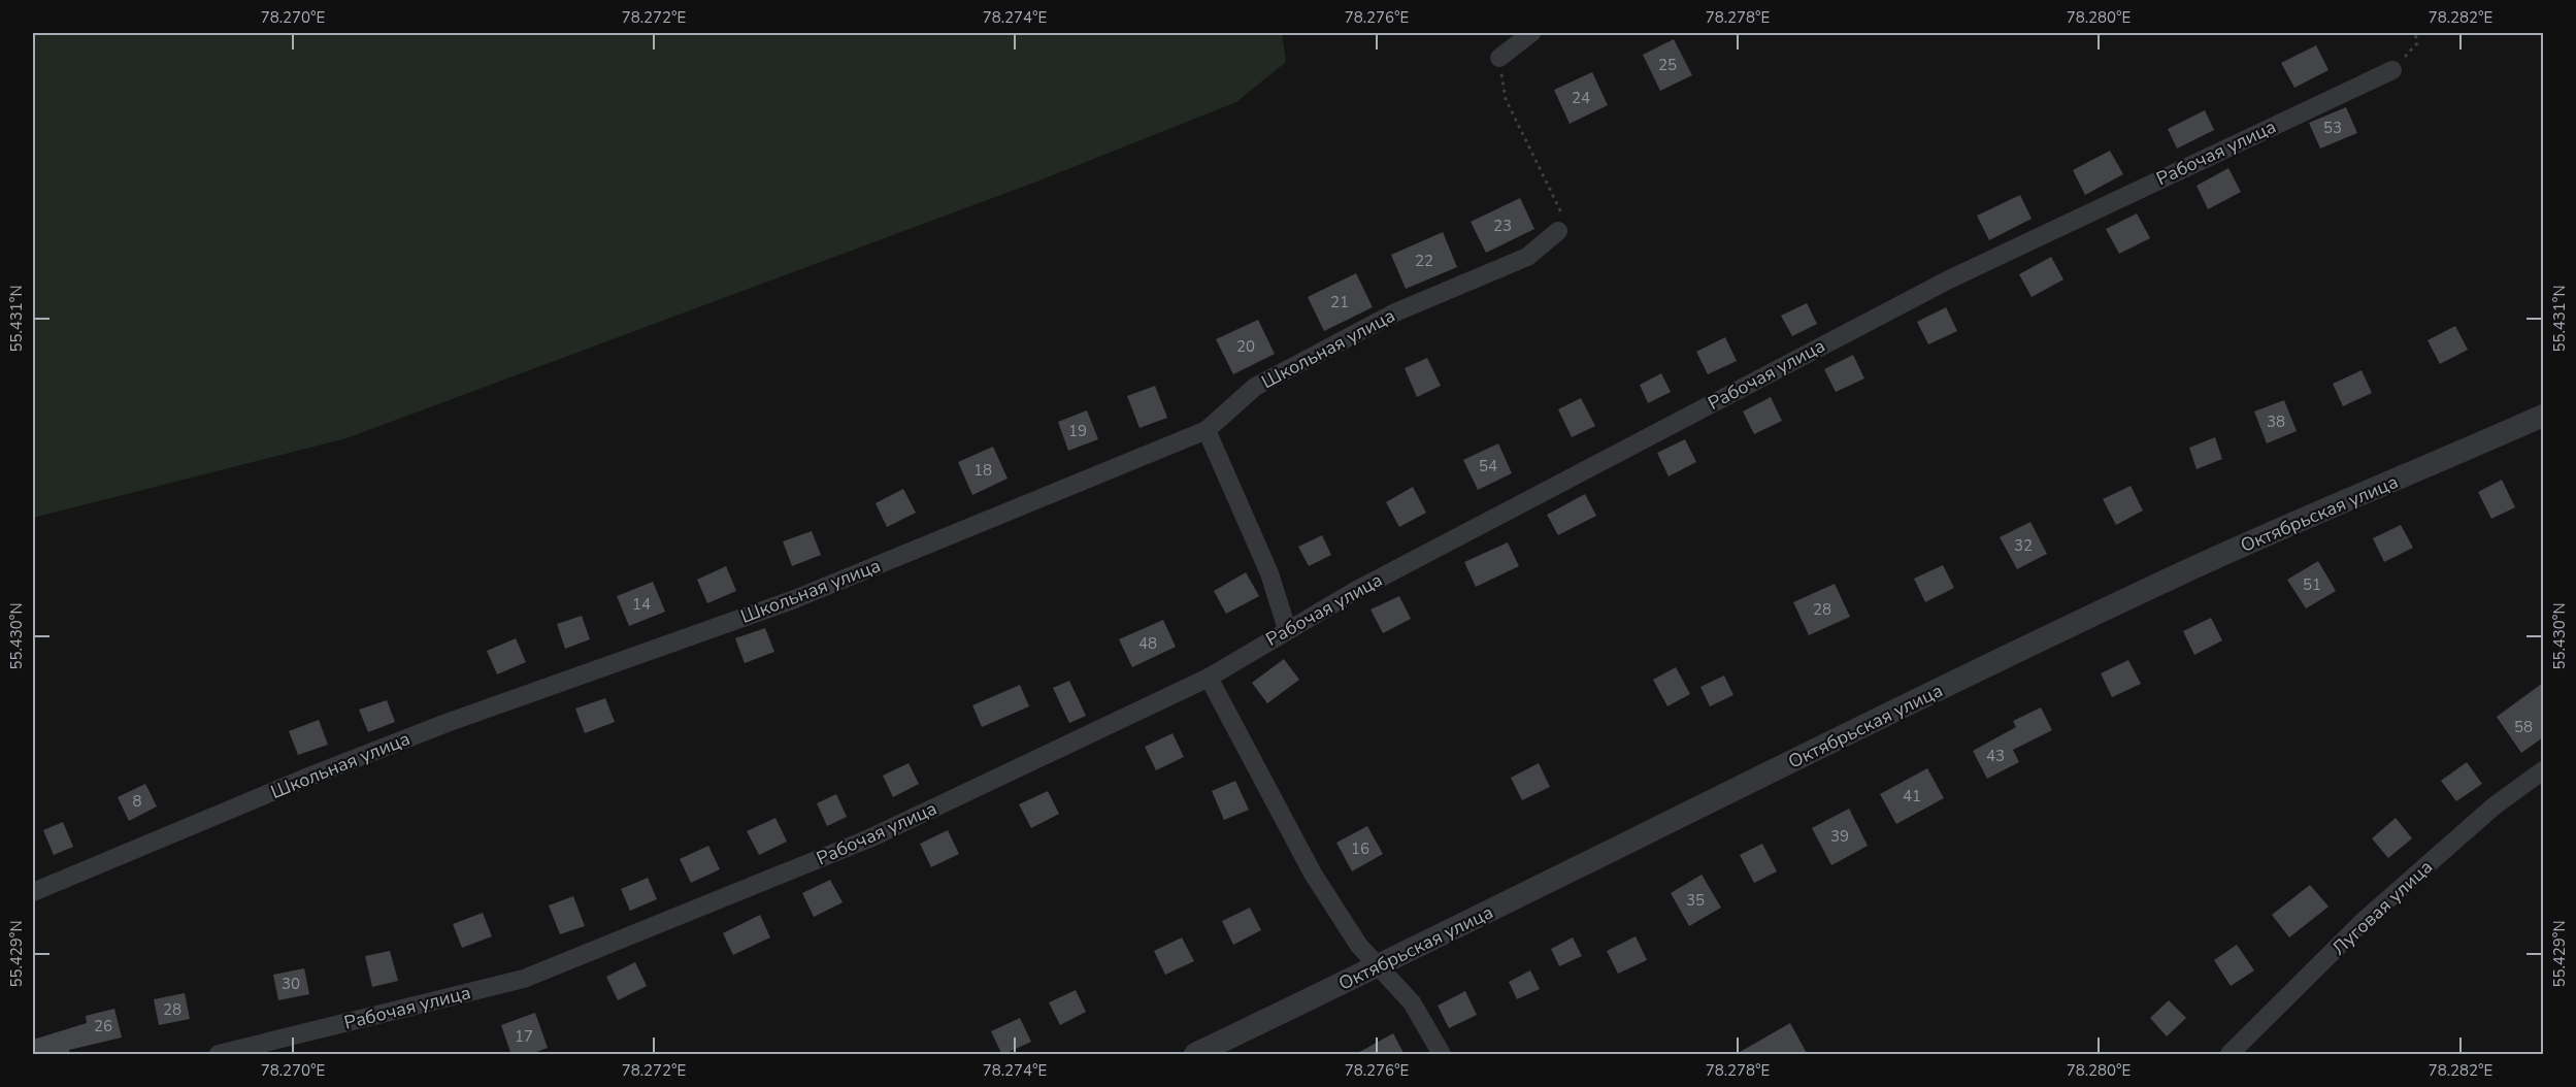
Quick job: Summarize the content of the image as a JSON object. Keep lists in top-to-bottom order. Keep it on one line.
{"streets":{"street":["Рабочая улица","Школьная улица","Октябрьская улица","Луговая улица"]},"house_numbers":["25","24","53","23","22","21","20","38","19","54","18","32","51","14","28","48","58","43","41","8","39","16","35","30","28","26","17"],"coordinates":["78.270°E","78.272°E","78.274°E","78.276°E","78.278°E","78.280°E","78.282°E","55.431°N","55.430°N","55.429°N"]}
